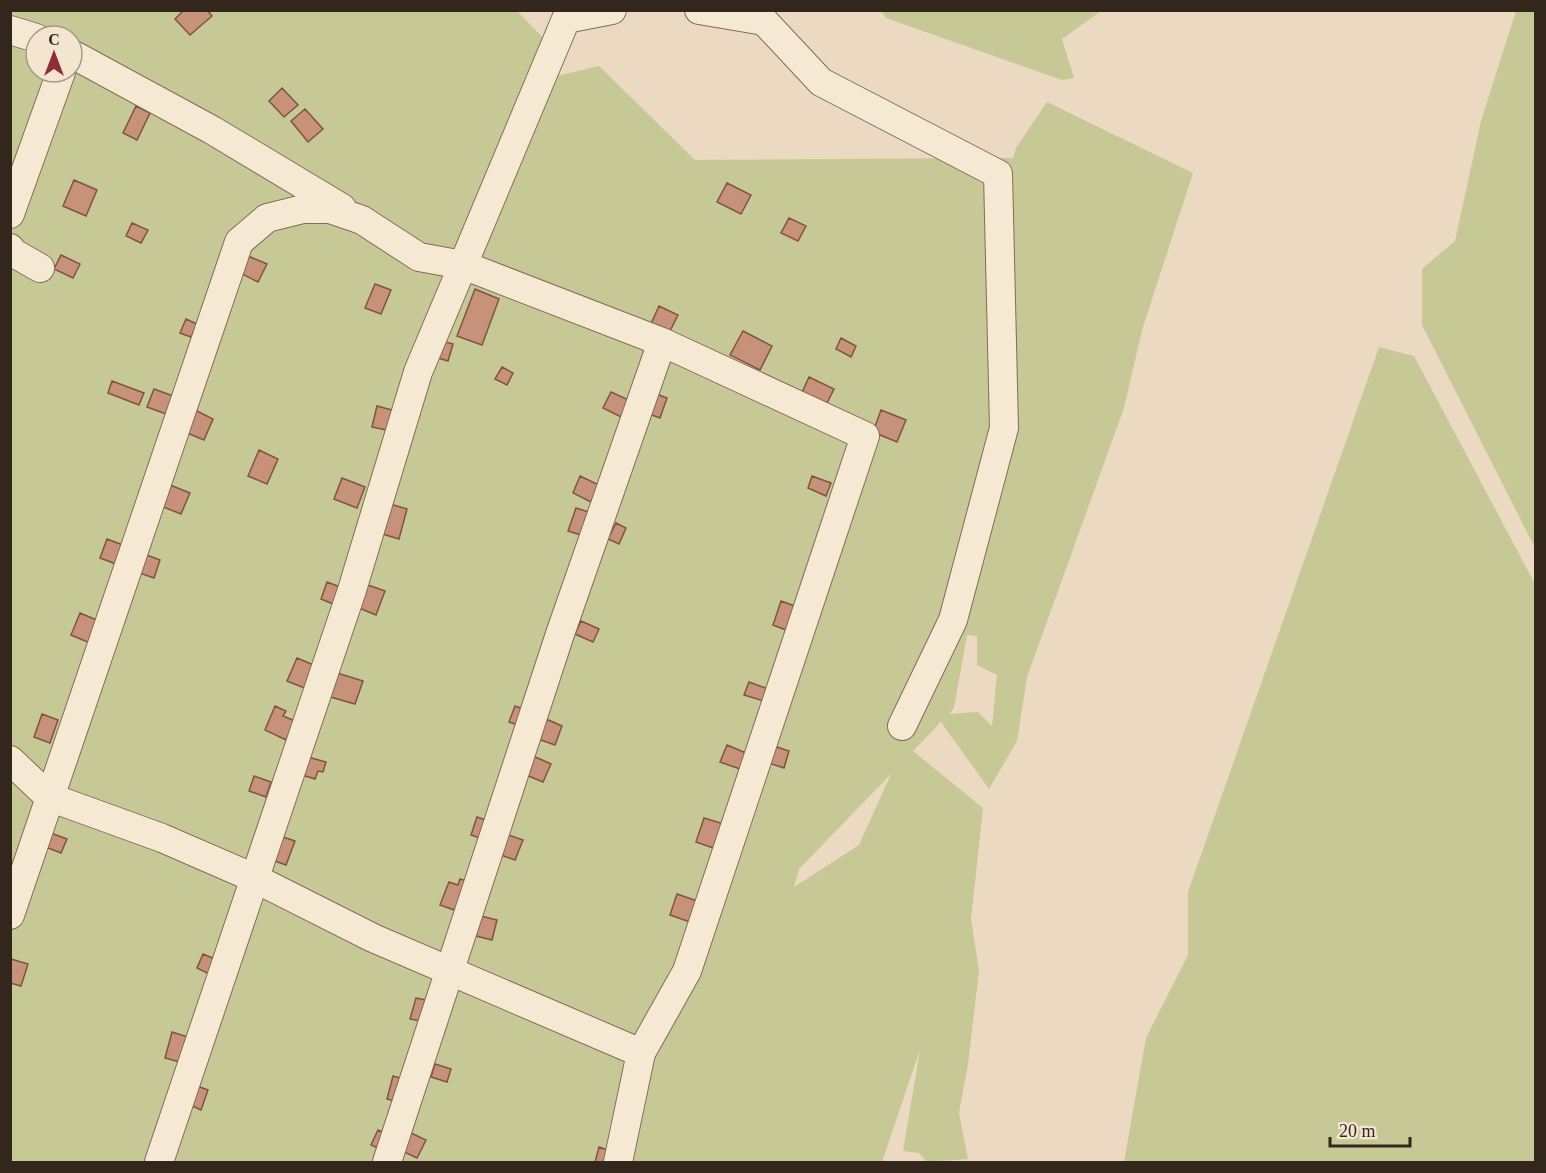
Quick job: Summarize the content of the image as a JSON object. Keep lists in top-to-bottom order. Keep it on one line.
{"scale_bar":"20 m","north":"top"}
